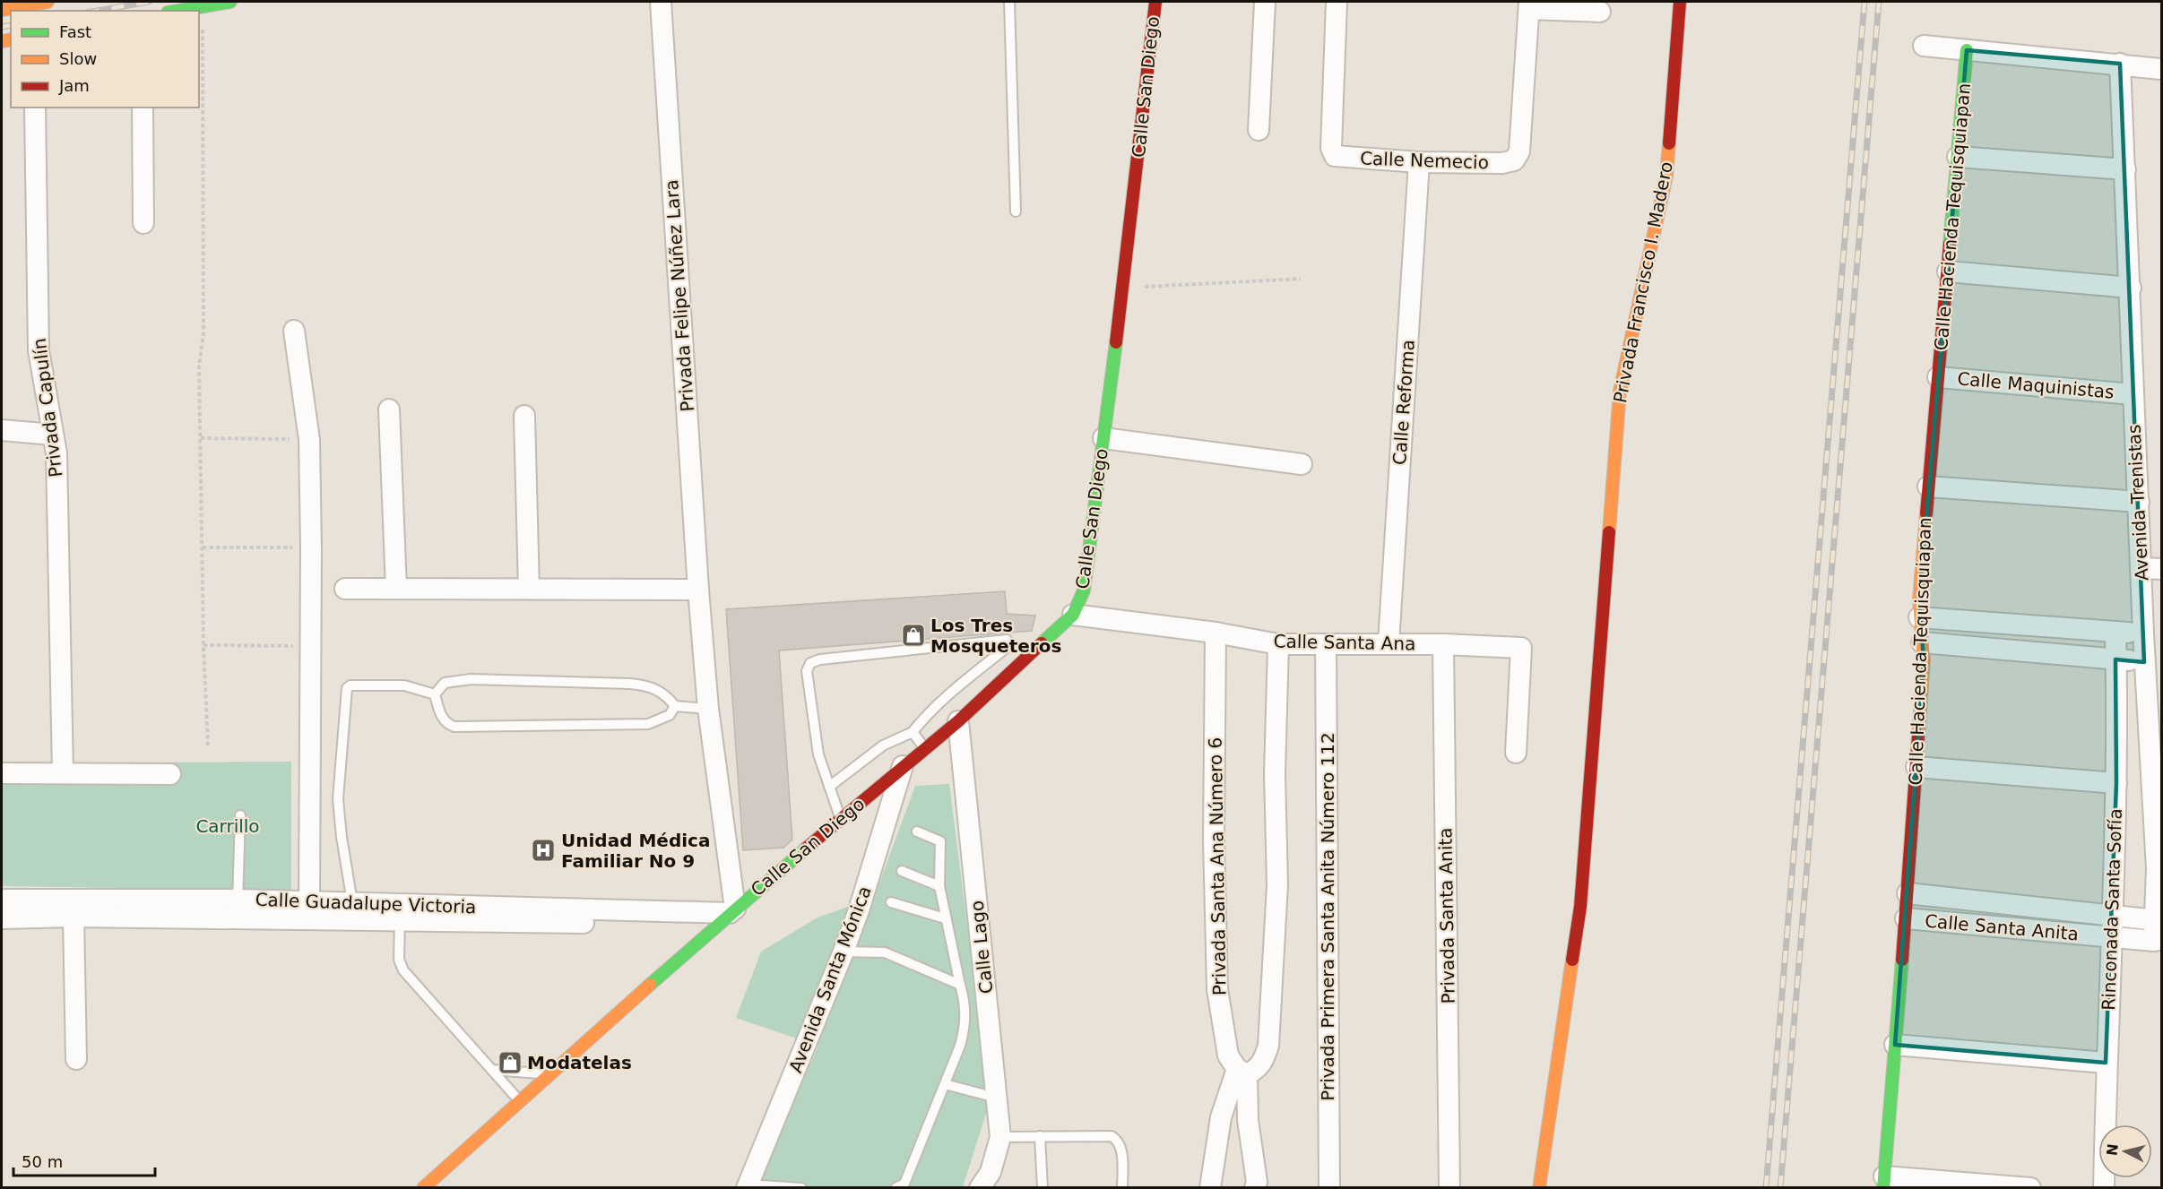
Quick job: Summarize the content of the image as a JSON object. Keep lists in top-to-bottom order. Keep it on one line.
{"streets":{"street":["Calle San Diego","Calle Nemecio","Calle Hacienda Tequisquiapan","Privada Francisco I. Madero","Privada Felipe Núñez Lara","Calle Maquinistas","Calle Reforma","Privada Capulín","Avenida Trenistas","Calle Santa Ana","Privada Santa Ana Número 6","Calle Guadalupe Victoria","Rinconada Santa Sofía","Privada Santa Anita","Privada Primera Santa Anita Número 112","Calle Santa Anita","Calle Lago","Avenida Santa Mónica"]},"crossings":[["Calle San Diego","Privada Felipe Núñez Lara"],["Calle San Diego","Calle Santa Ana"],["Calle San Diego","Calle Guadalupe Victoria"],["Calle San Diego","Calle Lago"],["Calle San Diego","Avenida Santa Mónica"],["Calle Nemecio","Calle Reforma"],["Calle Hacienda Tequisquiapan","Calle Maquinistas"],["Calle Hacienda Tequisquiapan","Calle Santa Anita"],["Privada Felipe Núñez Lara","Calle Guadalupe Victoria"],["Calle Maquinistas","Avenida Trenistas"],["Calle Reforma","Calle Santa Ana"],["Avenida Trenistas","Calle Santa Anita"],["Calle Santa Ana","Privada Santa Ana Número 6"],["Calle Santa Ana","Privada Santa Anita"],["Calle Santa Ana","Privada Primera Santa Anita Número 112"],["Rinconada Santa Sofía","Calle Santa Anita"]],"parks":["Carrillo"],"places":{"shop":["Los Tres Mosqueteros","Modatelas"],"hospital":["Unidad Médica Familiar No 9"]},"legend":["Fast","Slow","Jam"],"scale_bar":"50 m","north":"left"}
